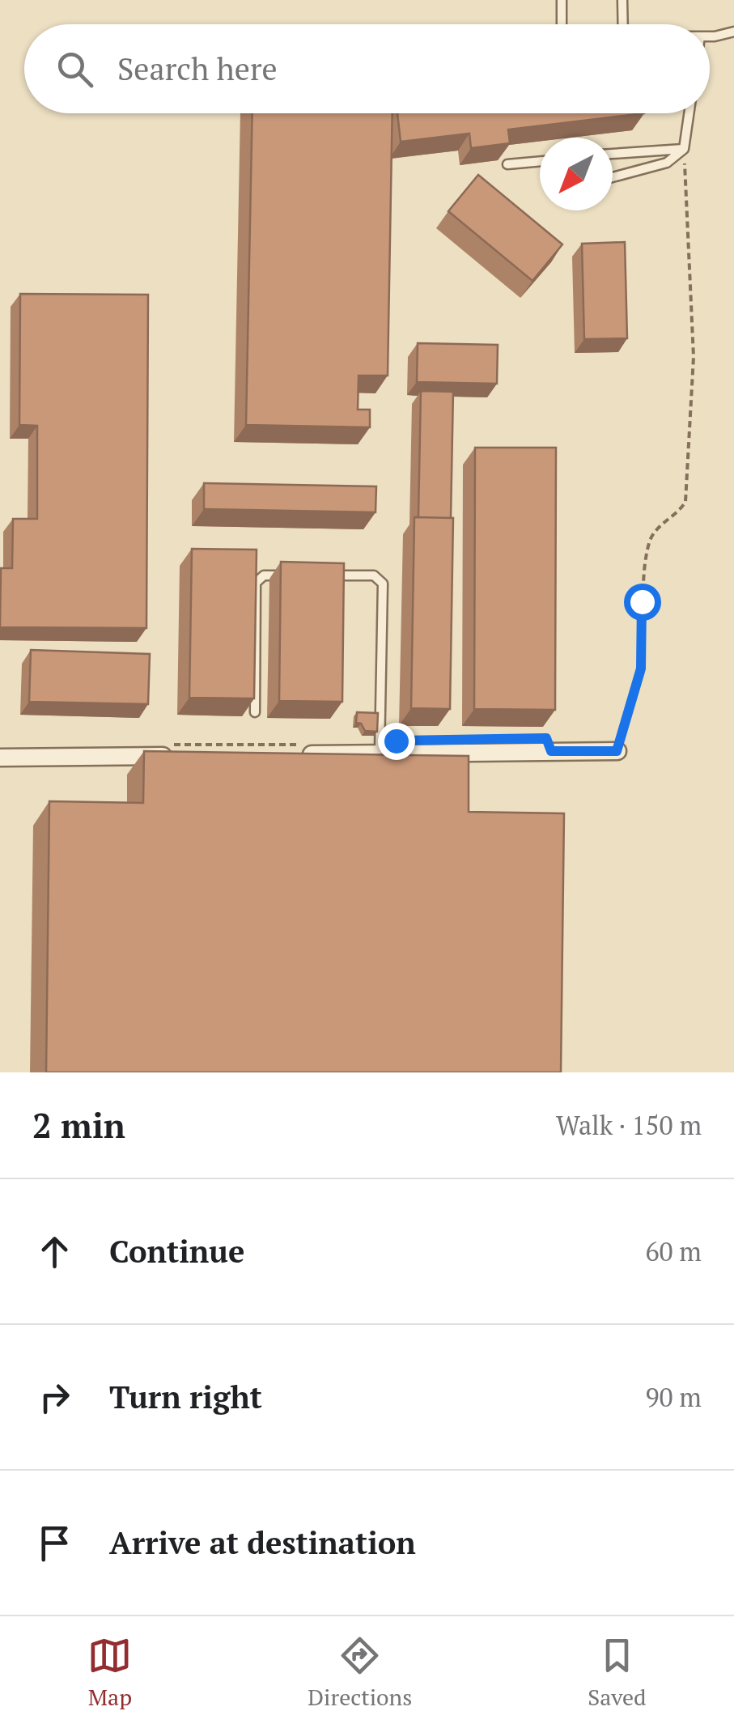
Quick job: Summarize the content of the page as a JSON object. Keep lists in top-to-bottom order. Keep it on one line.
{"north":"bottom left","page":{"search":"Search here","heading":["2 min","Walk · 150 m"],"list":[["Continue","60 m"],["Turn right","90 m"],"Arrive at destination"],"nav":["Map","Directions","Saved"]}}
